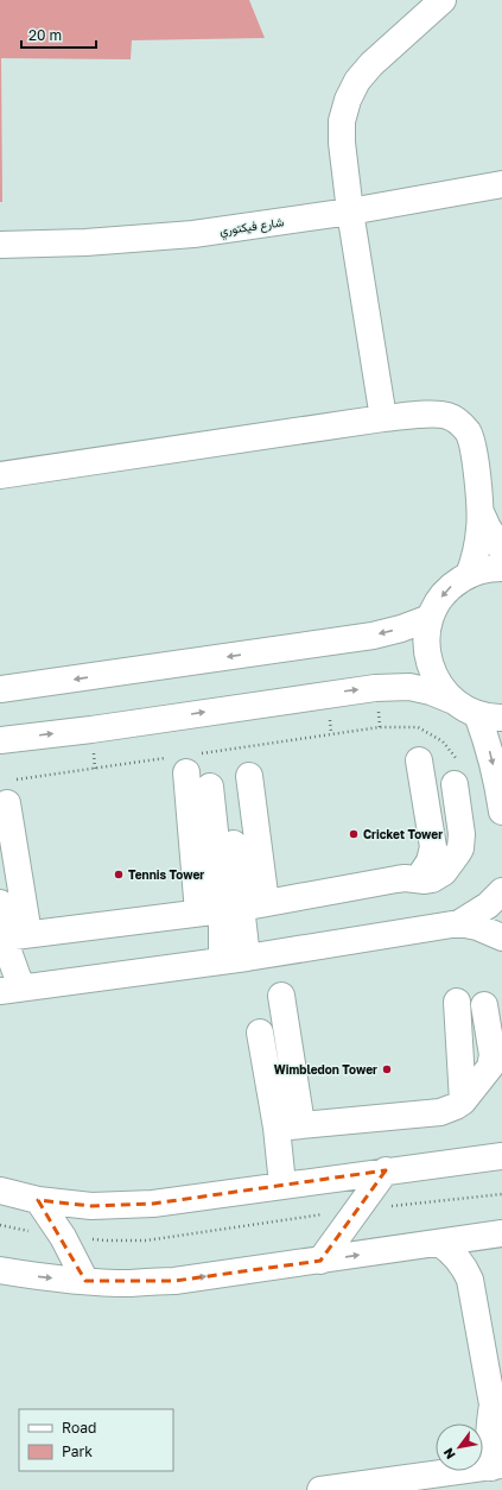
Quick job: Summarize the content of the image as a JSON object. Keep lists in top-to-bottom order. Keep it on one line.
{"streets":{"street":["شارع فيكتوري"]},"places":["Cricket Tower","Tennis Tower","Wimbledon Tower"],"legend":["Road","Park"],"scale_bar":"20 m","north":"bottom left"}
